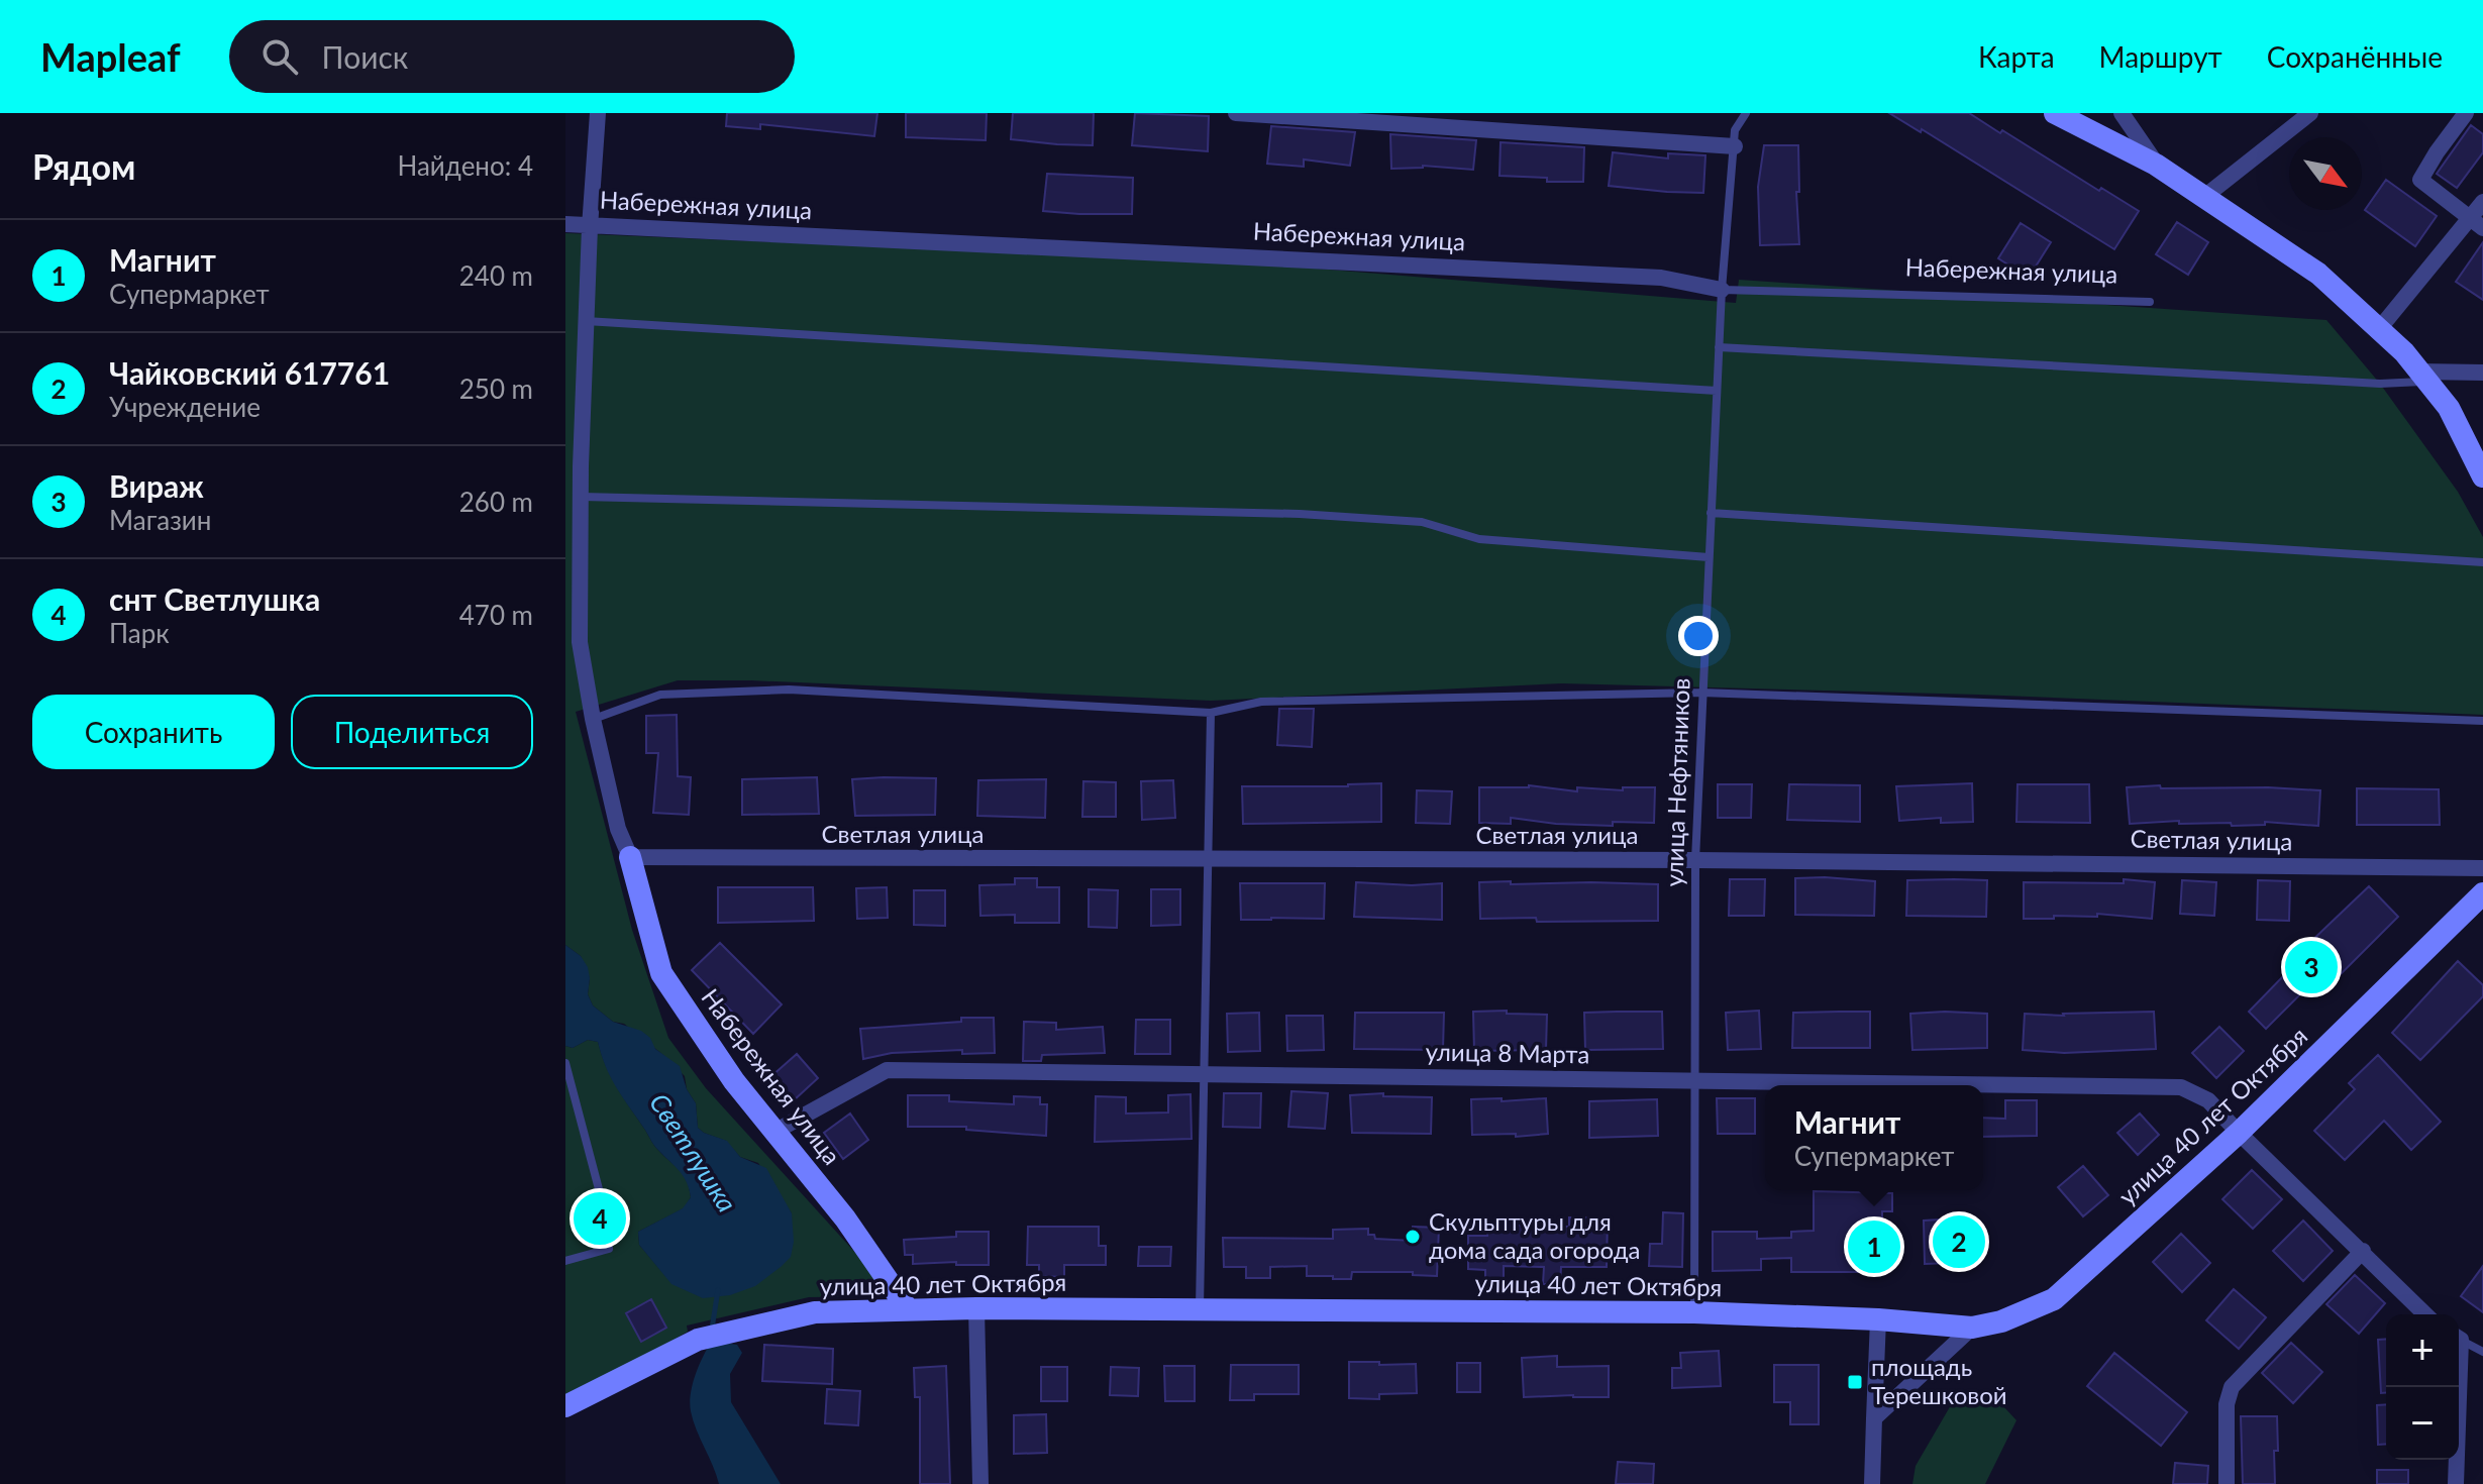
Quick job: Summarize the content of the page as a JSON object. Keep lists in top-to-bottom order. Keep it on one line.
{"streets":{"main road":["Набережная улица","улица 40 лет Октября"],"street":["Светлая улица","улица 8 Марта"],"lane":["улица Нефтяников"]},"crossings":[["Набережная улица","улица Нефтяников"],["Набережная улица","Светлая улица"],["Набережная улица","улица 8 Марта"],["Набережная улица","улица 40 лет Октября"],["улица Нефтяников","Светлая улица"],["улица Нефтяников","улица 8 Марта"],["улица Нефтяников","улица 40 лет Октября"],["улица 8 Марта","улица 40 лет Октября"]],"water":["Светлушка"],"places":{"other":["Скульптуры для дома сада огорода"],"transit":["площадь Терешковой"]},"north":"bottom right","page":{"header":"Mapleaf","search":"Поиск","nav":["Карта","Маршрут","Сохранённые"],"heading":["Рядом","Найдено: 4"],"list":[{"mark":"1","name":"Магнит","note":"Супермаркет","value":"240 m"},{"mark":"2","name":"Чайковский 617761","note":"Учреждение","value":"250 m"},{"mark":"3","name":"Вираж","note":"Магазин","value":"260 m"},{"mark":"4","name":"снт Светлушка","note":"Парк","value":"470 m"}],"buttons":["Сохранить","Поделиться"],"pins":["3","4","2","1"],"popup":["Магнит","Супермаркет"],"map_buttons":["+","−"]}}
